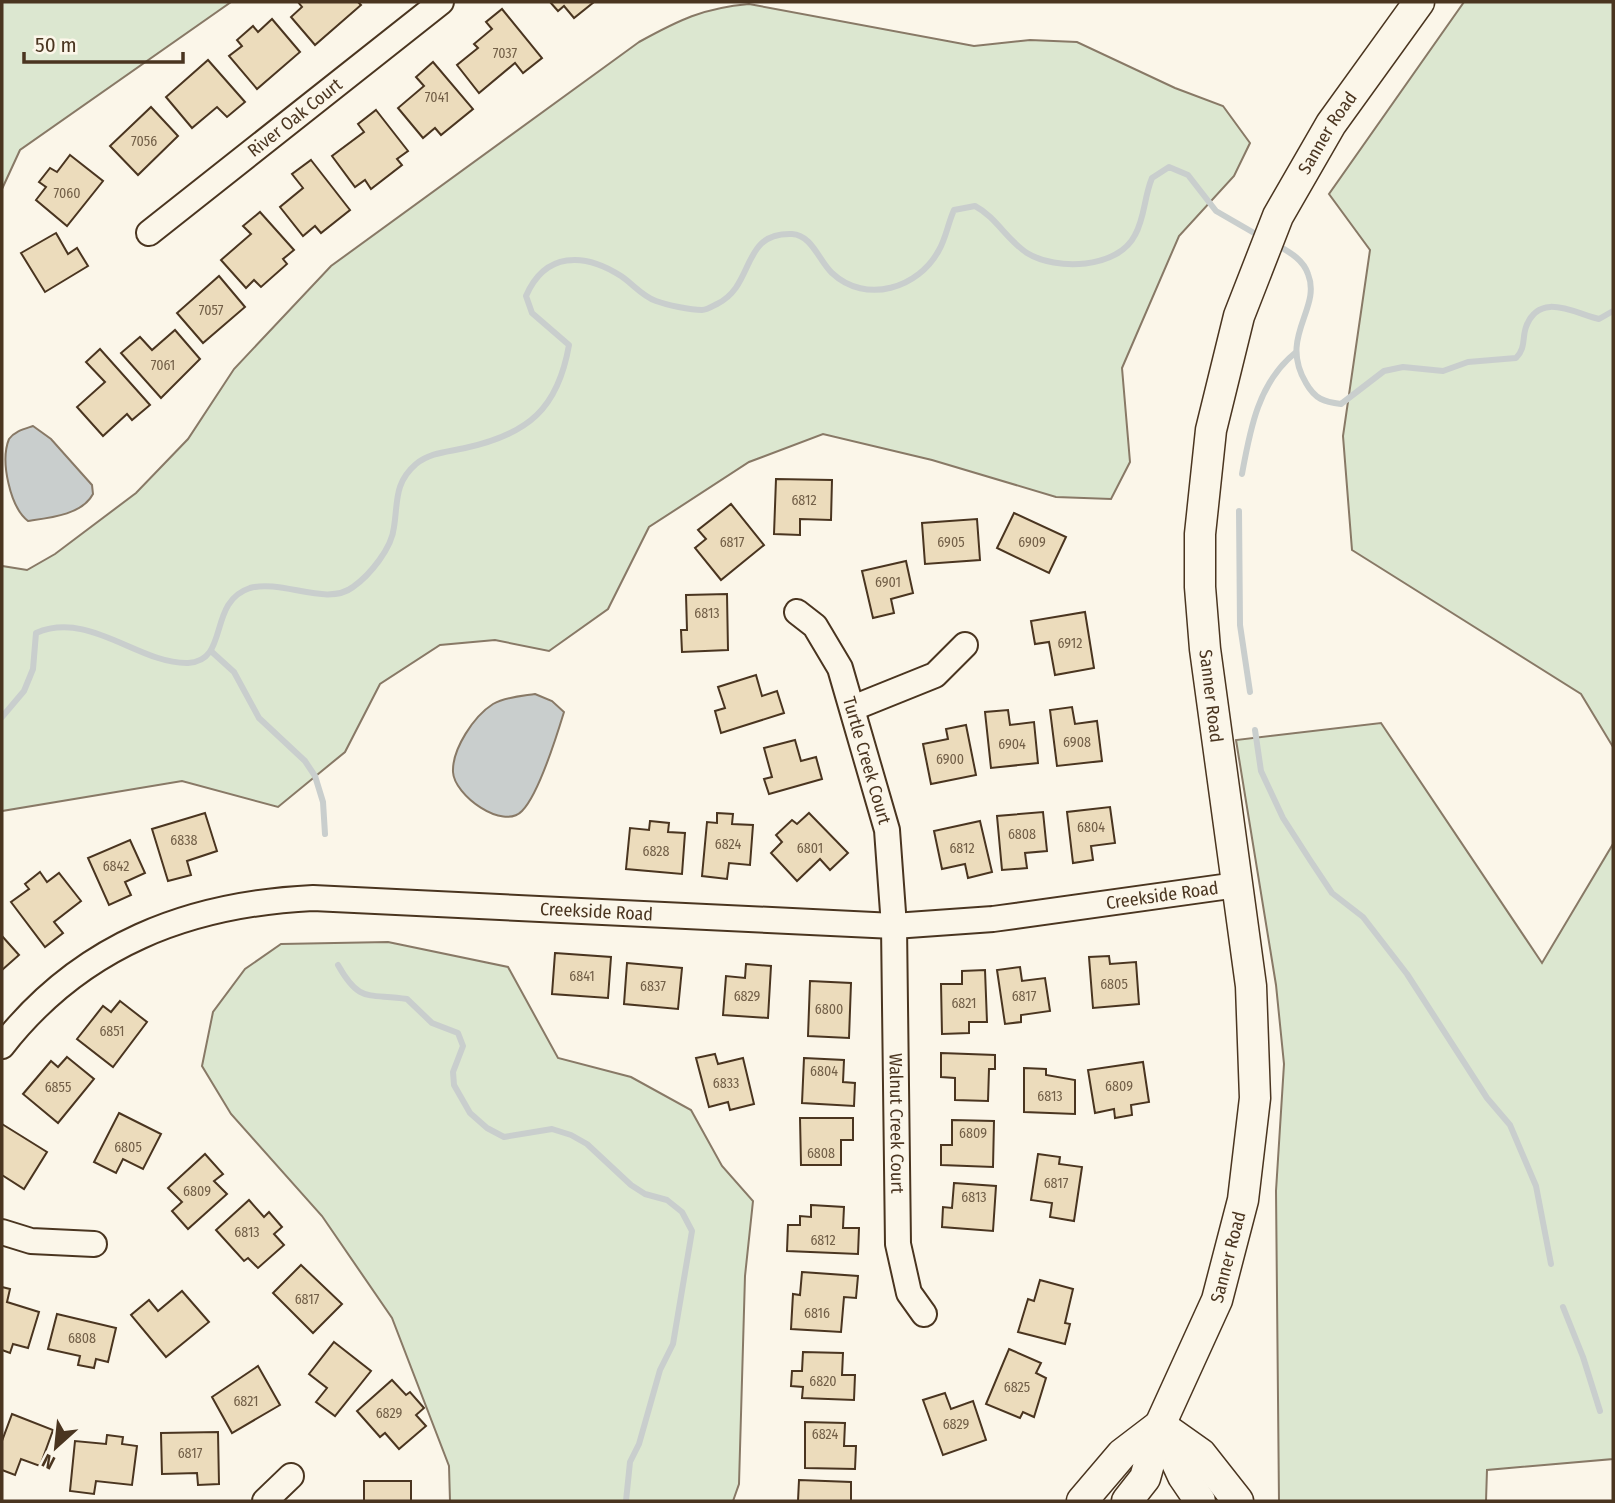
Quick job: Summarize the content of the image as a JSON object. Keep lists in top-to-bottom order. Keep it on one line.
{"streets":{"main road":["Sanner Road"],"street":["River Oak Court","Turtle Creek Court","Creekside Road","Walnut Creek Court"]},"crossings":[["Sanner Road","Creekside Road"],["Turtle Creek Court","Creekside Road"],["Turtle Creek Court","Walnut Creek Court"],["Creekside Road","Walnut Creek Court"]],"house_numbers":["7037","7041","7056","7060","7057","7061","6812","6817","6905","6909","6901","6813","6912","6908","6904","6900","6804","6808","6838","6824","6801","6812","6828","6842","6841","6805","6837","6829","6817","6821","6800","6851","6804","6833","6809","6855","6813","6809","6805","6808","6817","6809","6813","6813","6812","6817","6816","6808","6820","6825","6821","6829","6829","6824","6817"],"scale_bar":"50 m","north":"bottom left"}
